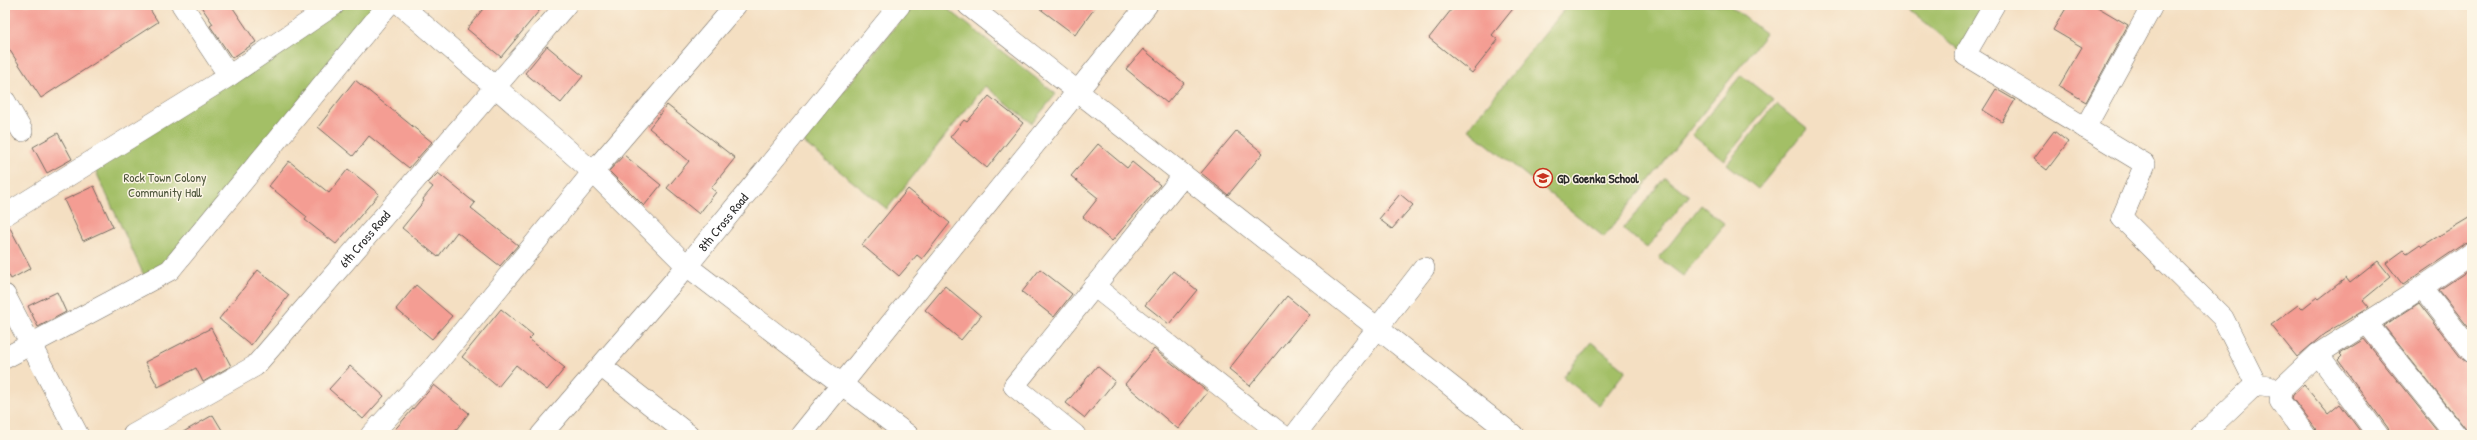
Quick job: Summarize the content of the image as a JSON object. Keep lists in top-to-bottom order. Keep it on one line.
{"streets":{"street":["8th Cross Road","6th Cross Road"]},"parks":["Rock Town Colony Community Hall"],"places":{"school or university":["GD Goenka School"]}}
